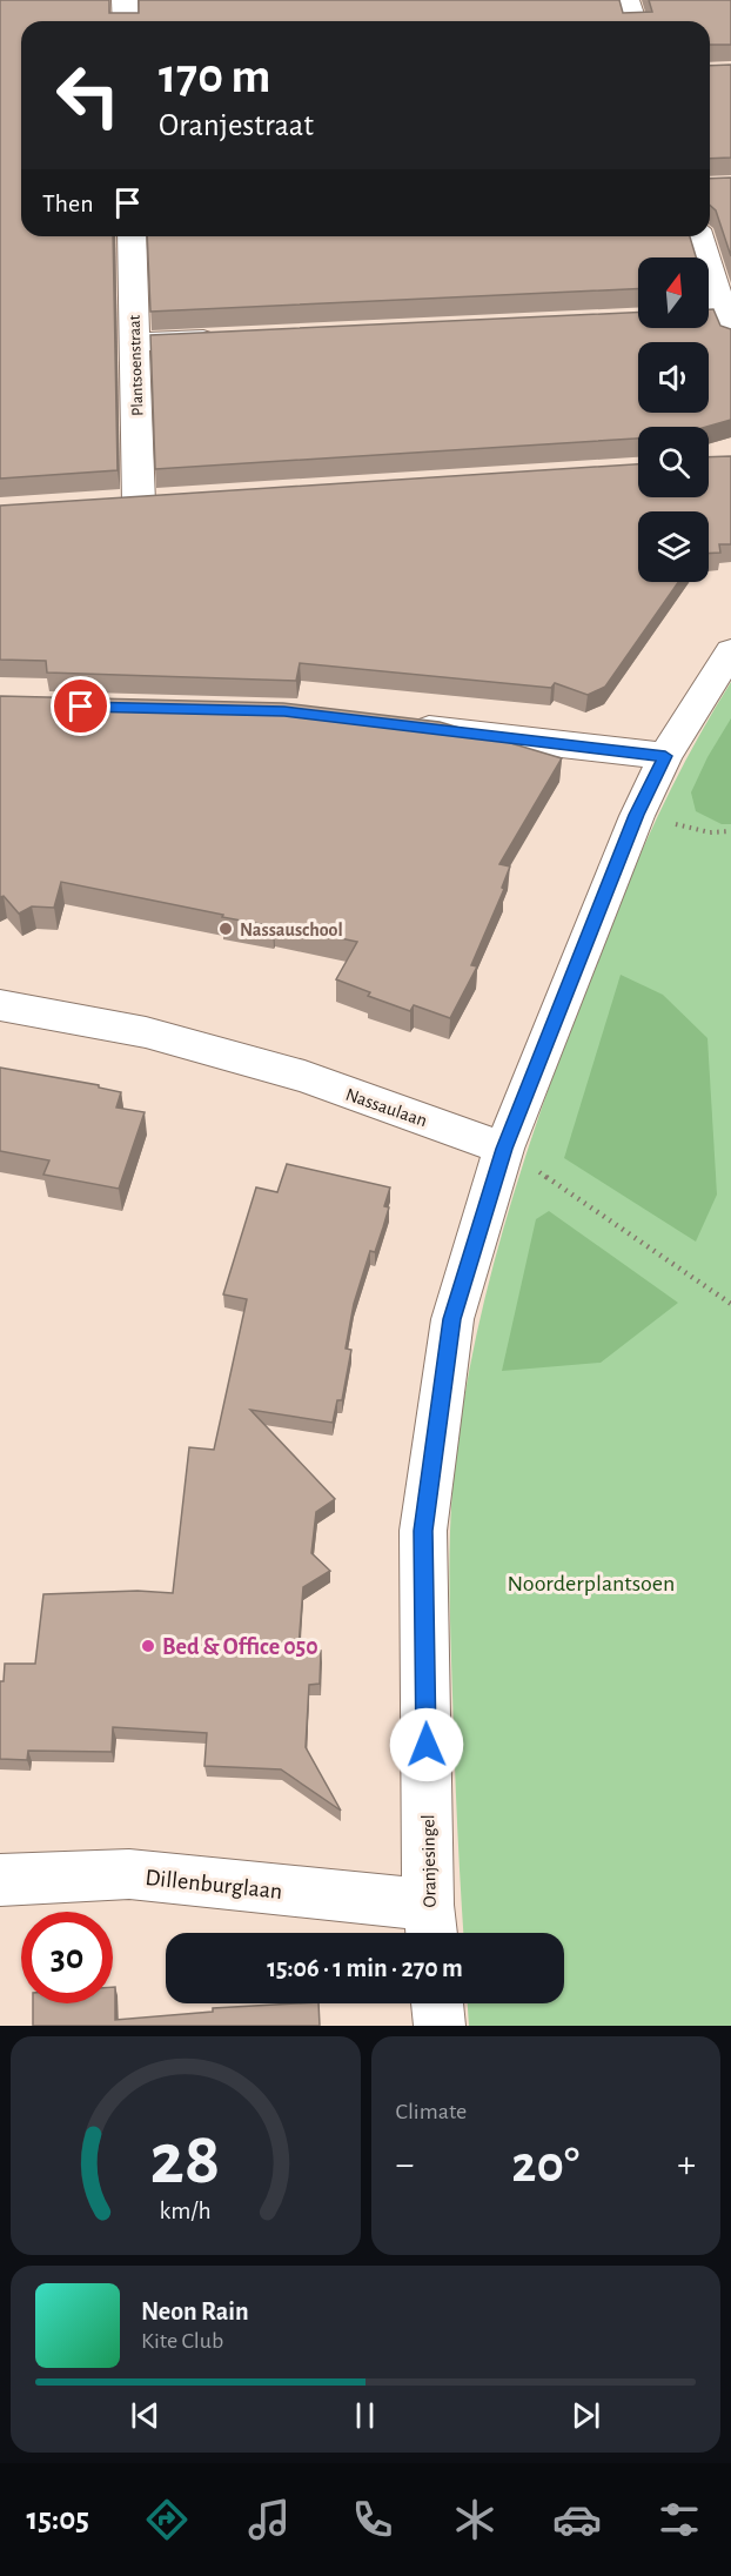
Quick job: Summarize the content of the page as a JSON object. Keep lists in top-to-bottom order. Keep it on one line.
{"streets":{"street":["Plantsoenstraat","Nassaulaan","Oranjesingel","Dillenburglaan"]},"crossings":[["Nassaulaan","Oranjesingel"],["Oranjesingel","Dillenburglaan"]],"parks":["Noorderplantsoen"],"places":["Nassauschool","Bed & Office 050"],"north":"top","page":{"turn":["170 m","Oranjestraat"],"then":"Then","limit":"30","trip":"15:06 · 1 min · 270 m","tile":"Climate","heat":["−","20°","+"],"song":["Neon Rain","Kite Club"],"tabs":"15:05","gauge":["28","km/h"]}}
